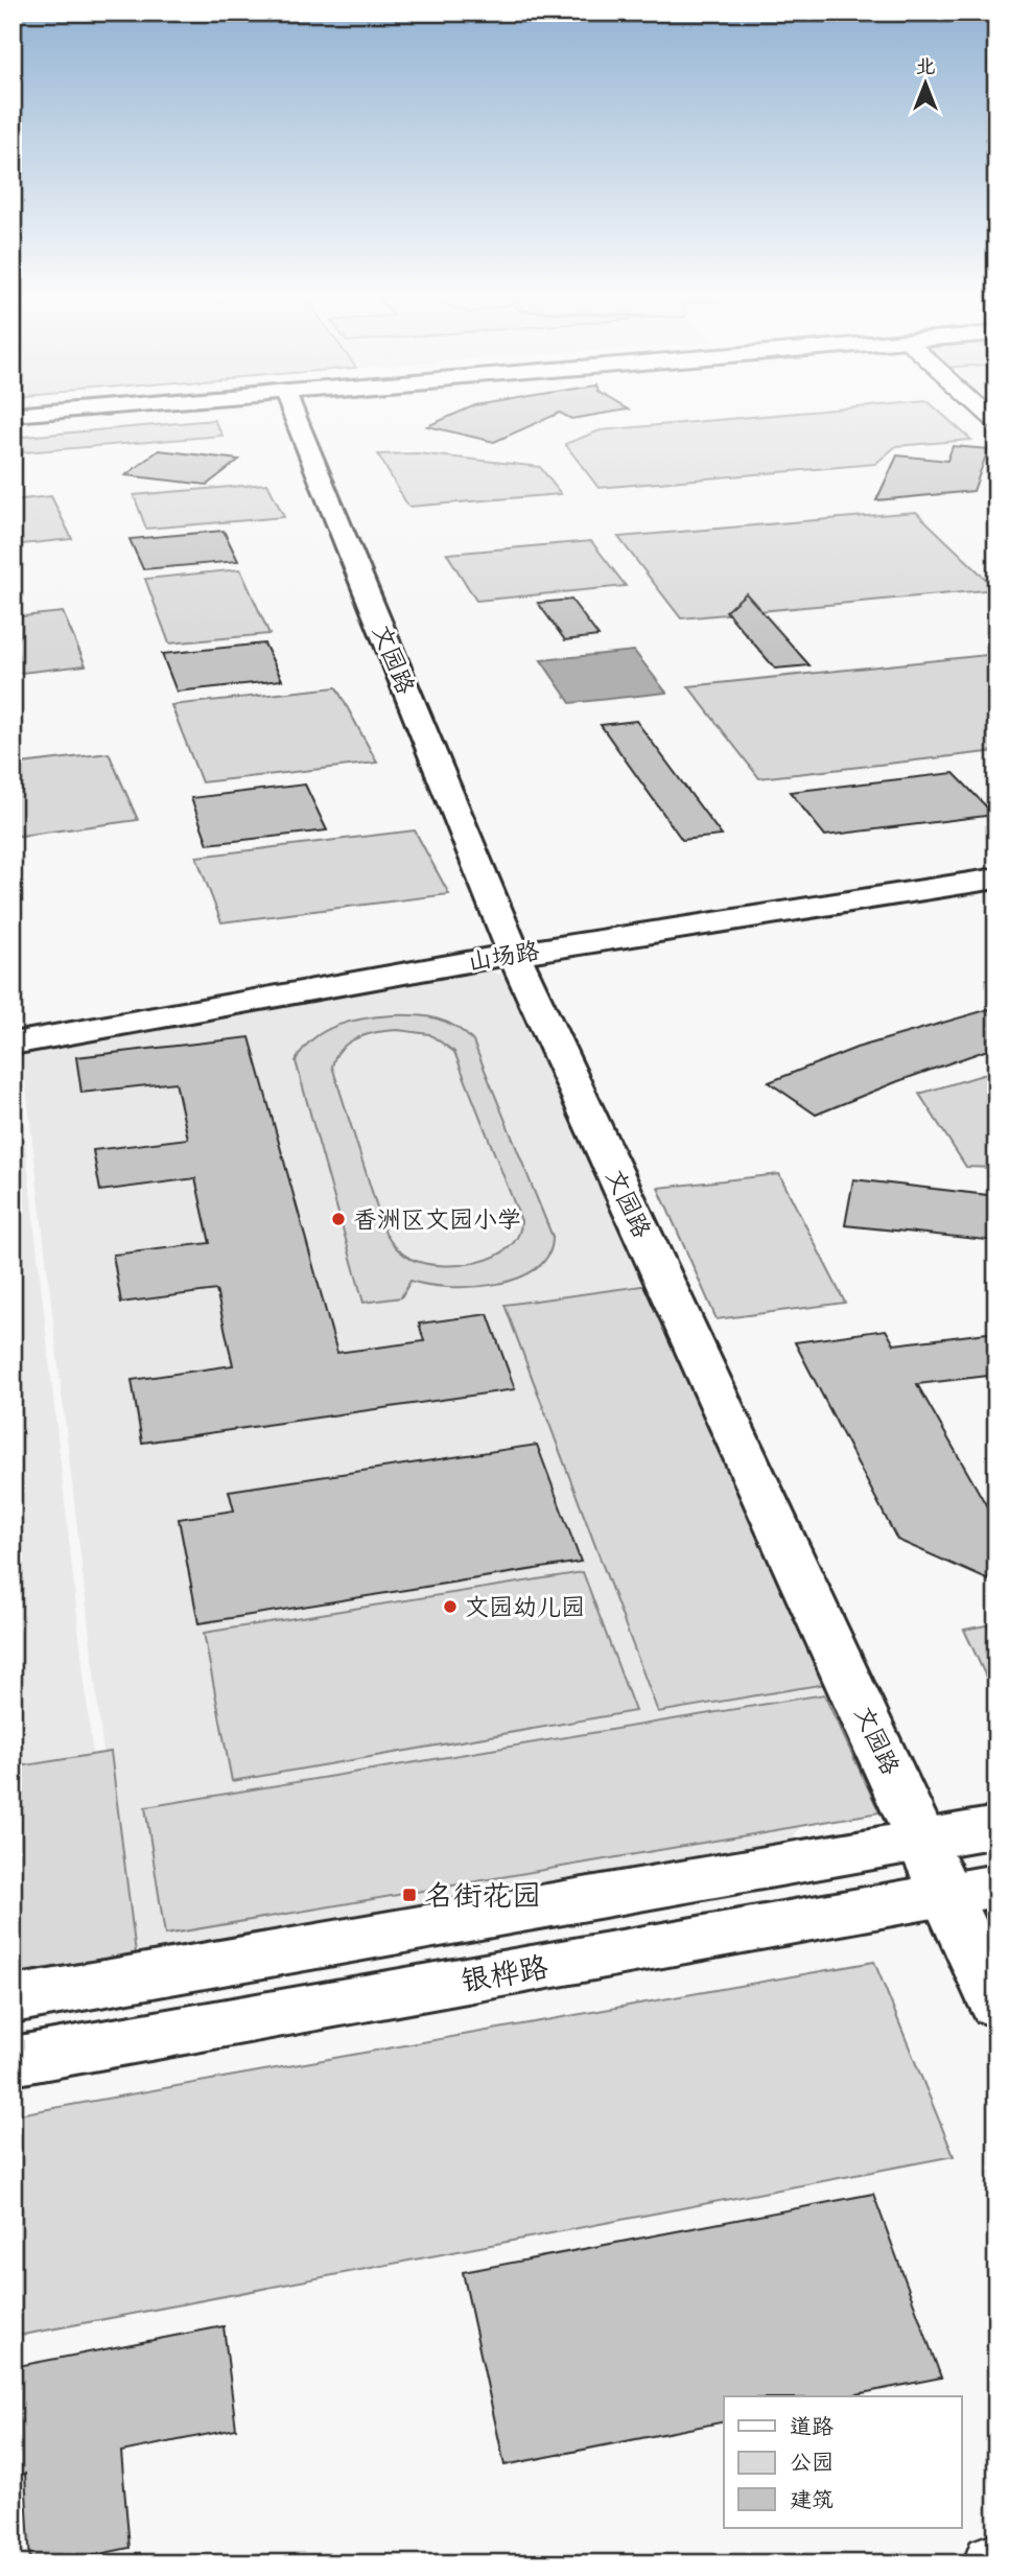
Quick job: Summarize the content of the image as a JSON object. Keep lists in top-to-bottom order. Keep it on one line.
{"streets":{"main road":["文园路","山场路","银桦路"]},"crossings":[["文园路","山场路"],["文园路","银桦路"]],"places":{"other":["香洲区文园小学","文园幼儿园"],"transit":["名街花园"]},"legend":["道路","公园","建筑"],"north":"top"}
